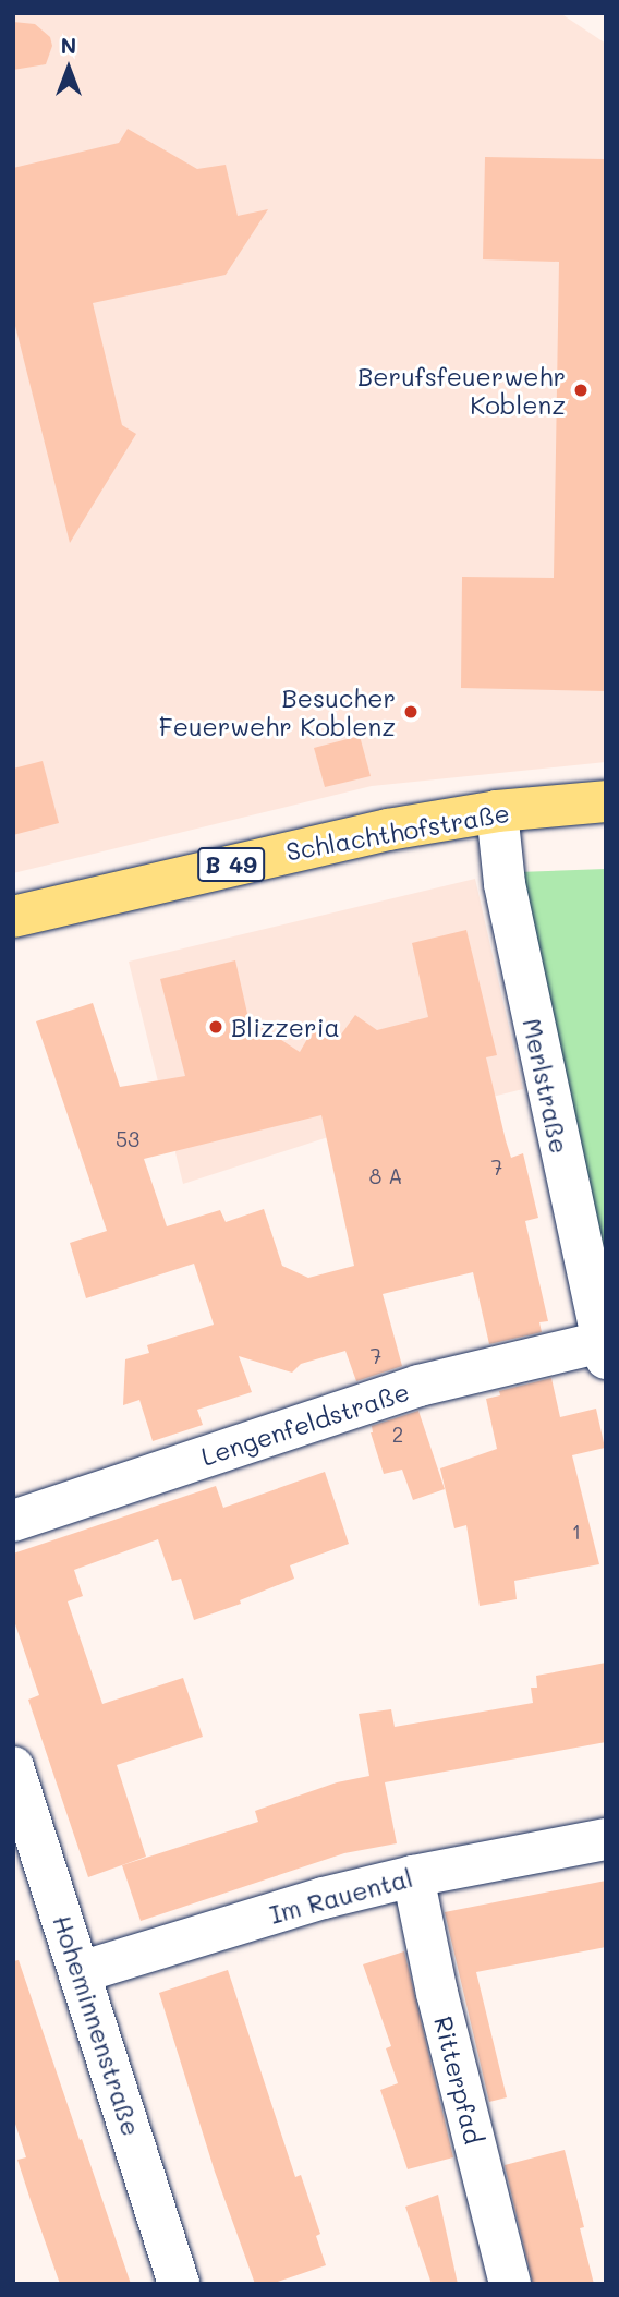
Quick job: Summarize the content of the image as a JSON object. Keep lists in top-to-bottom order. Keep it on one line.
{"streets":{"main road":["Schlachthofstraße","B 49"],"street":["Merlstraße","Lengenfeldstraße","Im Rauental","Hoheminnenstraße","Ritterpfad"]},"crossings":[["Schlachthofstraße","Merlstraße"],["Merlstraße","Lengenfeldstraße"],["Im Rauental","Hoheminnenstraße"],["Im Rauental","Ritterpfad"]],"places":["Berufsfeuerwehr Koblenz","Besucher Feuerwehr Koblenz","Blizzeria"],"house_numbers":["53","7","8 A","7","2","1"],"north":"top"}
